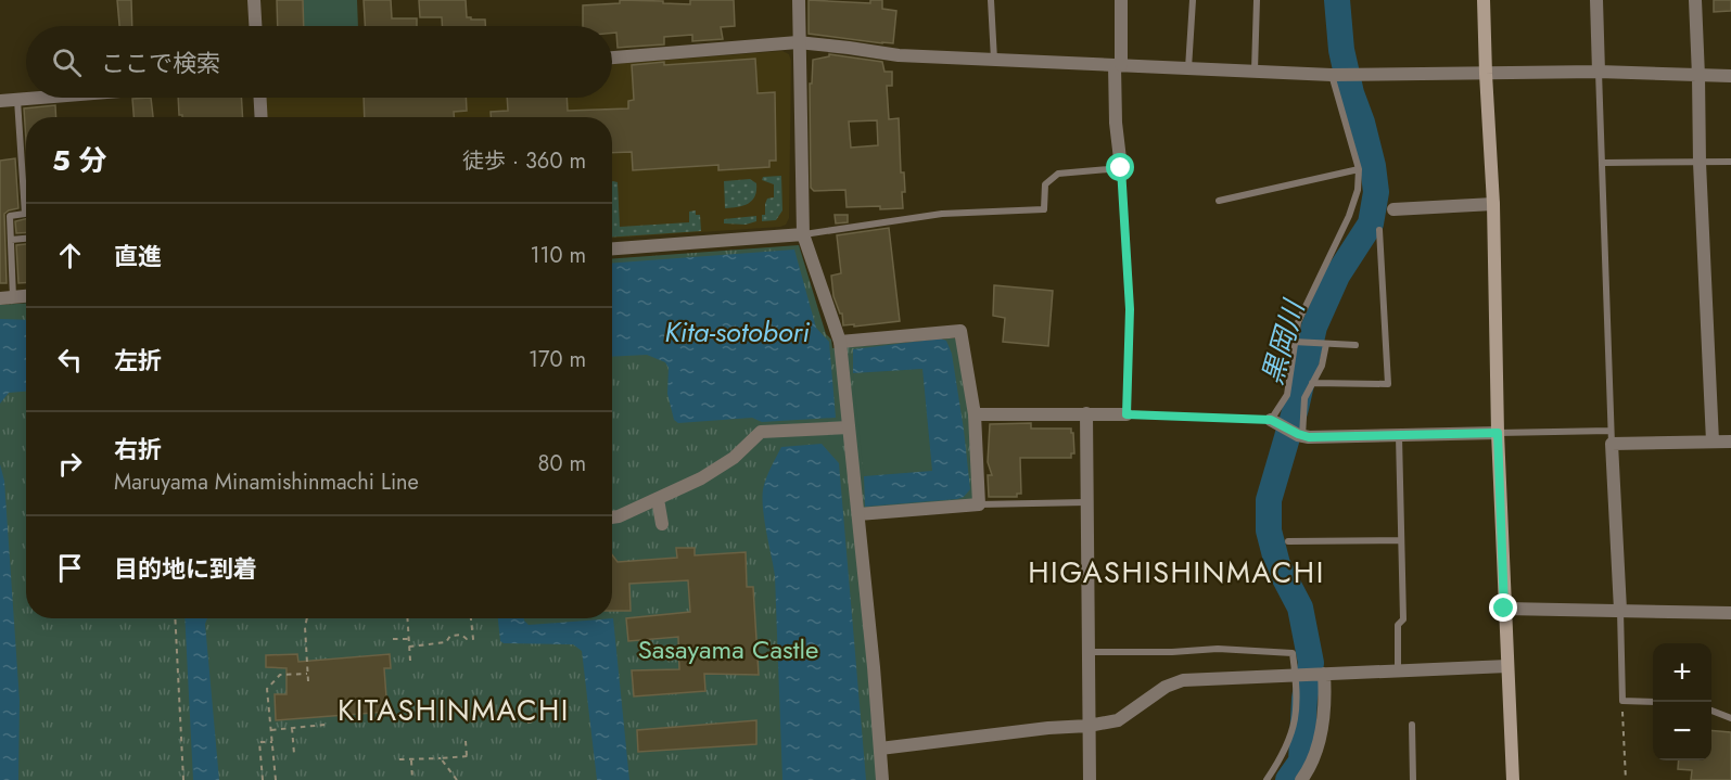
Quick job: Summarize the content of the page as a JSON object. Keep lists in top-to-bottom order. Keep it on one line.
{"districts":["HIGASHISHINMACHI","KITASHINMACHI"],"water":["Kita-sotobori","黒岡川"],"parks":["Sasayama Castle"],"page":{"search":"ここで検索","heading":["5 分","徒歩 · 360 m"],"list":[["直進","110 m"],["左折","170 m"],["右折","Maruyama Minamishinmachi Line","80 m"],"目的地に到着"],"map_buttons":["+","−"]}}
